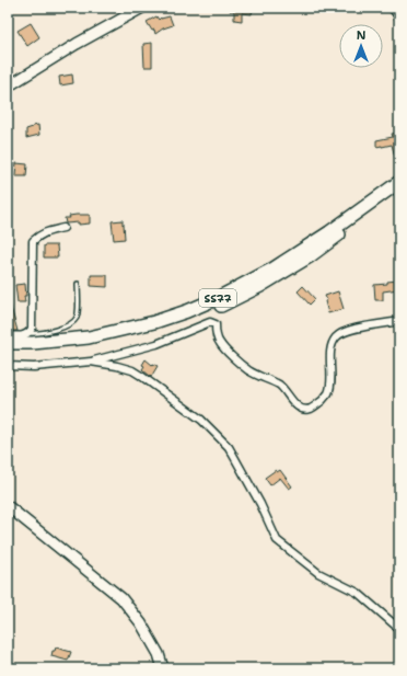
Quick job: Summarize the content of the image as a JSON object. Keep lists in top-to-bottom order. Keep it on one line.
{"streets":{"highway":["SS77"]},"north":"top"}
